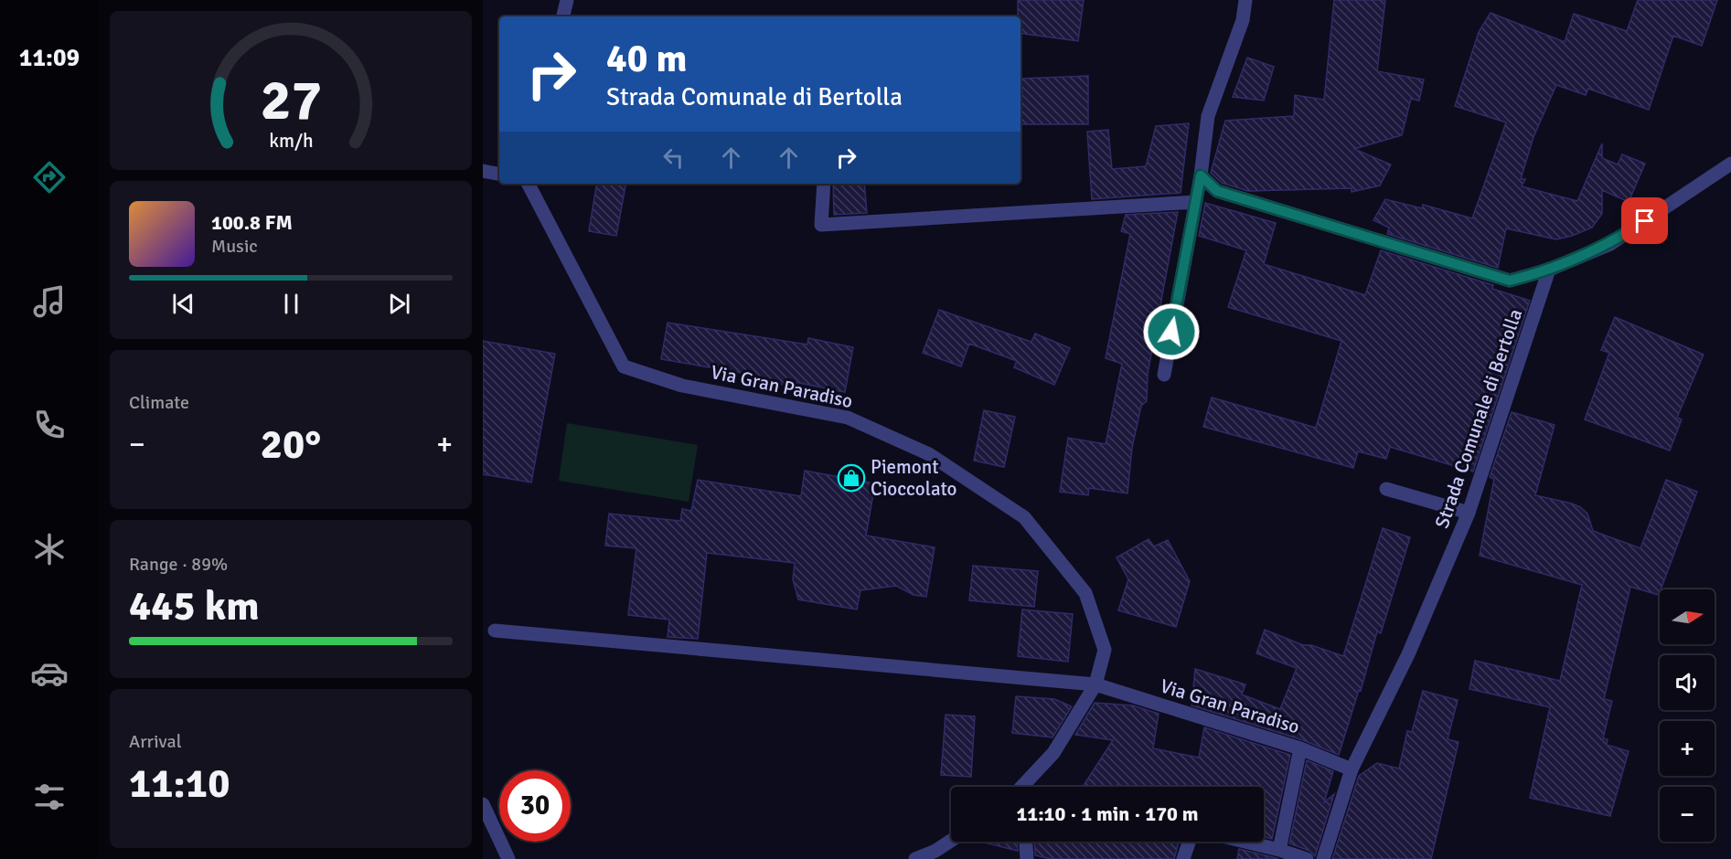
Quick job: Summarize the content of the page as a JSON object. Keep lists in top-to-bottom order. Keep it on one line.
{"streets":{"street":["Via Gran Paradiso","Strada Comunale di Bertolla"]},"crossings":[["Via Gran Paradiso","Strada Comunale di Bertolla"]],"places":{"shop":["Piemont Cioccolato"]},"north":"right","page":{"tabs":"11:09","turn":["40 m","Strada Comunale di Bertolla"],"song":["100.8 FM","Music"],"tile":["Climate",["Range · 89%","445 km"],["Arrival","11:10"]],"heat":["−","20°","+"],"map_buttons":["+","−"],"limit":"30","trip":"11:10 · 1 min · 170 m","gauge":["27","km/h"]}}
